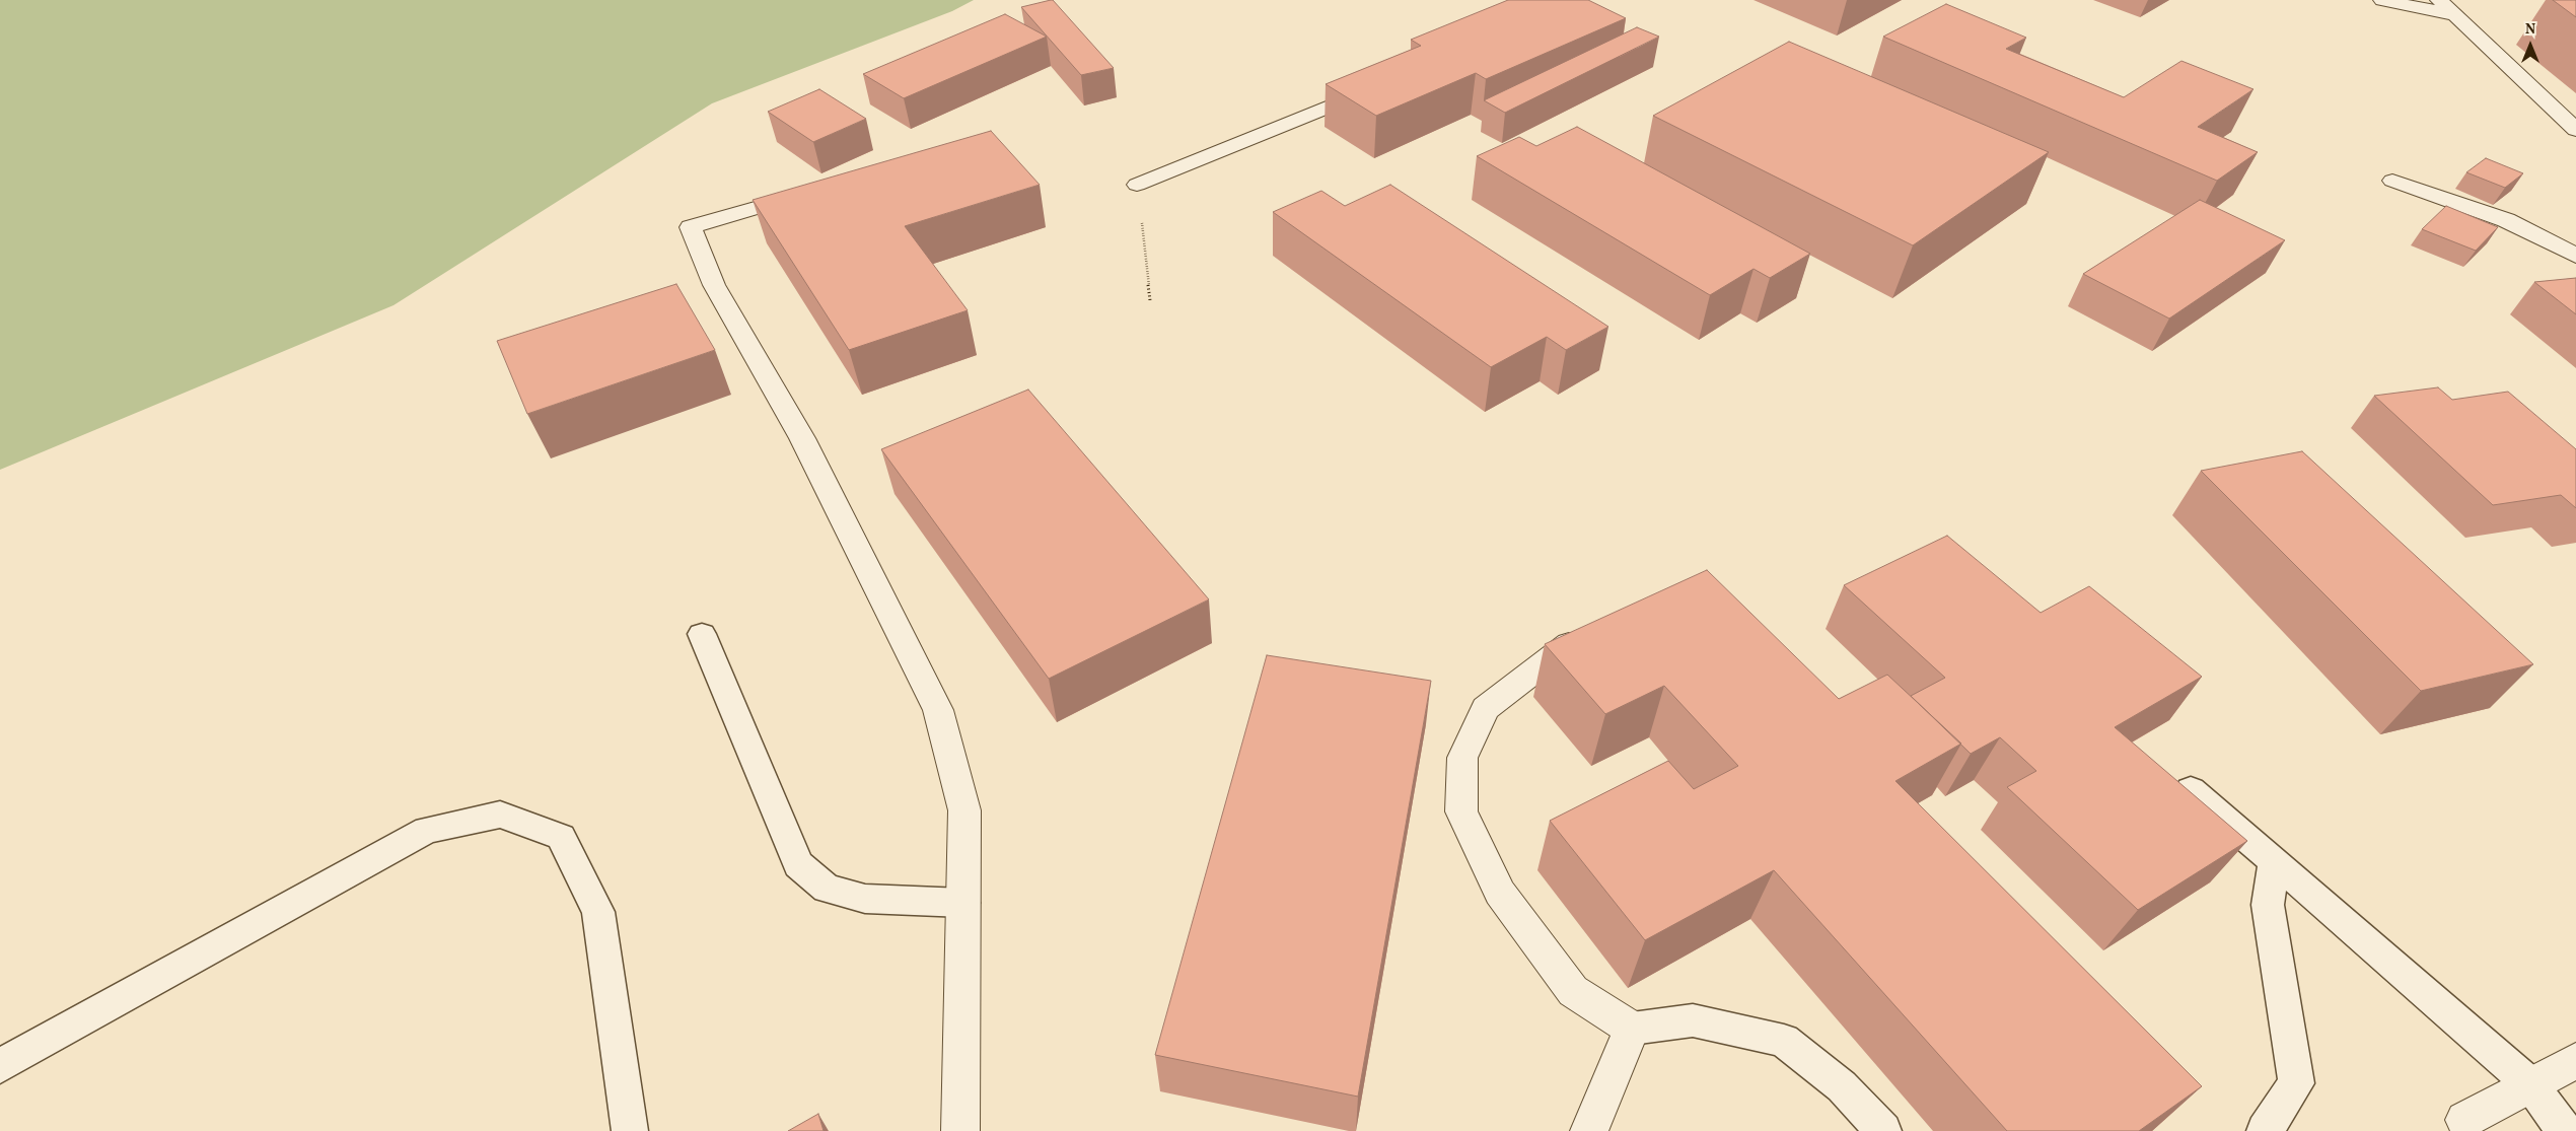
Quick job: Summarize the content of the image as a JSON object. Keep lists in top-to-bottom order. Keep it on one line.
{"north":"top"}
